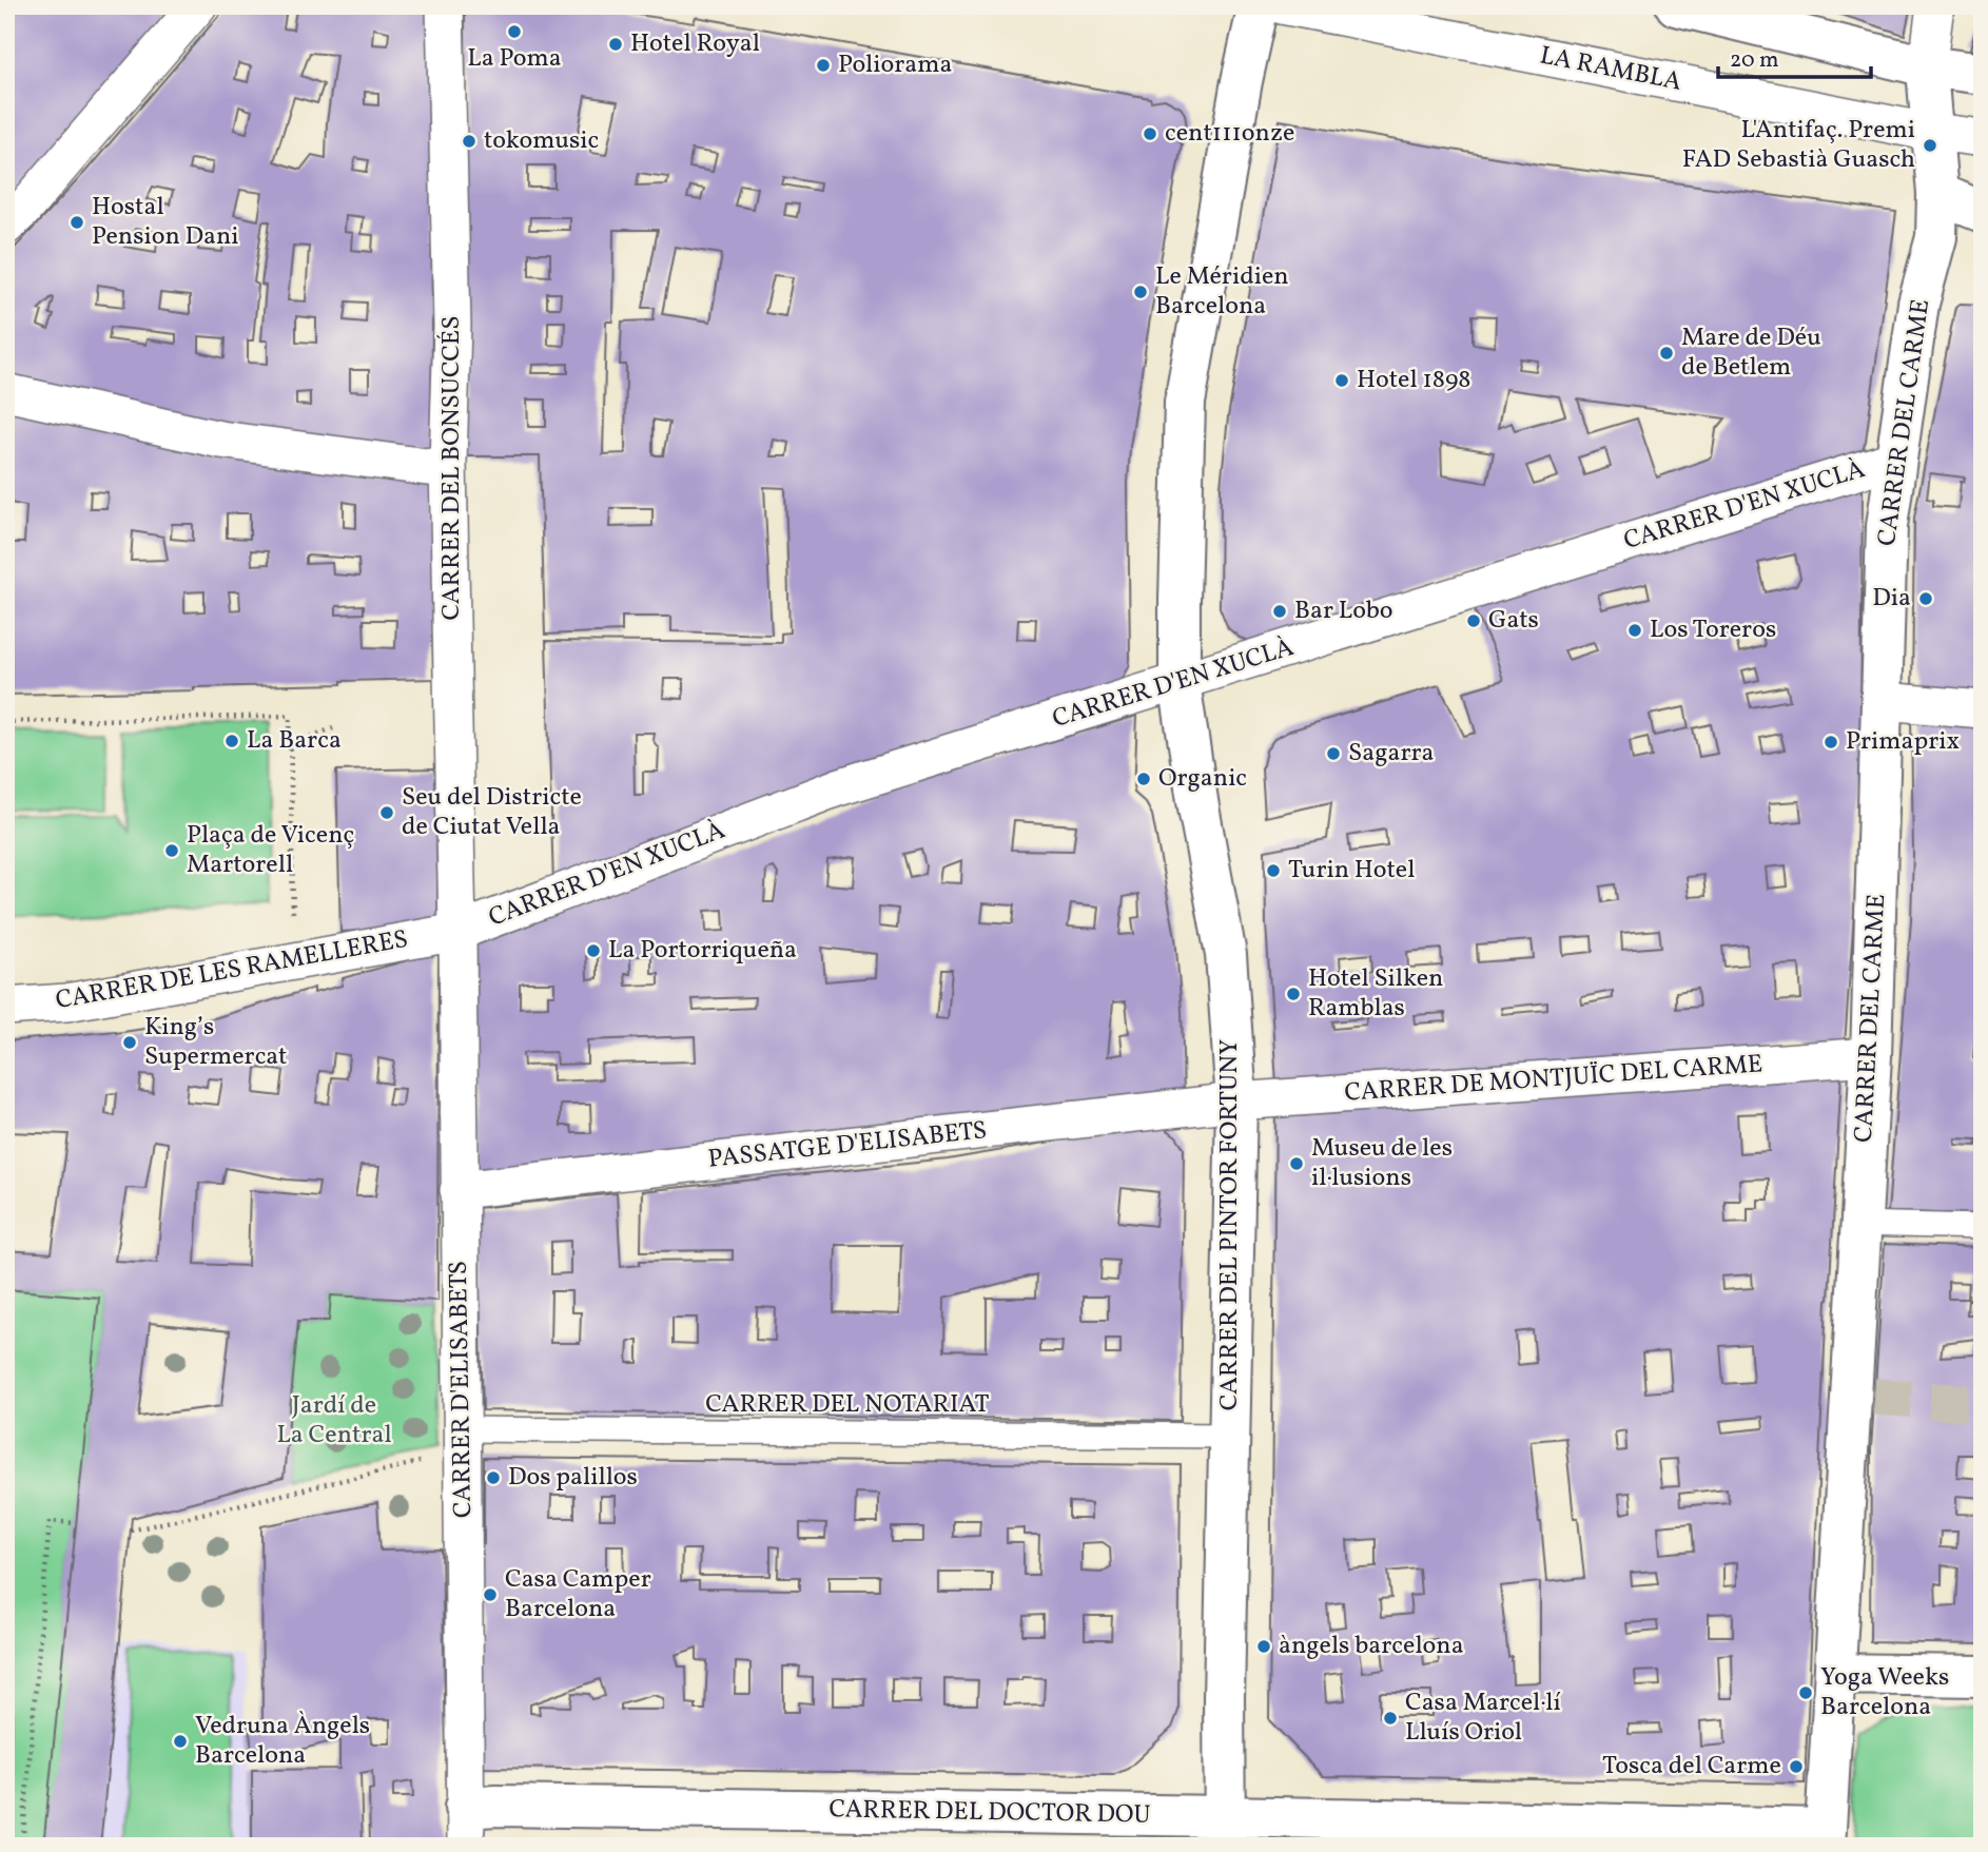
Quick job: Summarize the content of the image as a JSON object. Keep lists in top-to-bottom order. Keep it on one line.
{"streets":{"street":["LA RAMBLA","CARRER DEL CARME","CARRER DEL BONSUCCÉS","CARRER D'EN XUCLÀ","CARRER DE LES RAMELLERES","CARRER DE MONTJUÏC DEL CARME","PASSATGE D'ELISABETS","CARRER DEL PINTOR FORTUNY","CARRER D'ELISABETS","CARRER DEL DOCTOR DOU"],"lane":["CARRER DEL NOTARIAT"]},"crossings":[["LA RAMBLA","CARRER DEL CARME"],["CARRER DEL CARME","CARRER D'EN XUCLÀ"],["CARRER DEL CARME","CARRER DE MONTJUÏC DEL CARME"],["CARRER DEL CARME","CARRER DEL DOCTOR DOU"],["CARRER DEL BONSUCCÉS","CARRER D'EN XUCLÀ"],["CARRER DEL BONSUCCÉS","CARRER DE LES RAMELLERES"],["CARRER DEL BONSUCCÉS","CARRER D'ELISABETS"],["CARRER D'EN XUCLÀ","CARRER DE LES RAMELLERES"],["CARRER D'EN XUCLÀ","CARRER DEL PINTOR FORTUNY"],["CARRER D'EN XUCLÀ","CARRER D'ELISABETS"],["CARRER DE LES RAMELLERES","CARRER D'ELISABETS"],["CARRER DE MONTJUÏC DEL CARME","PASSATGE D'ELISABETS"],["CARRER DE MONTJUÏC DEL CARME","CARRER DEL PINTOR FORTUNY"],["PASSATGE D'ELISABETS","CARRER DEL PINTOR FORTUNY"],["PASSATGE D'ELISABETS","CARRER D'ELISABETS"],["CARRER DEL PINTOR FORTUNY","CARRER DEL NOTARIAT"],["CARRER DEL PINTOR FORTUNY","CARRER DEL DOCTOR DOU"],["CARRER D'ELISABETS","CARRER DEL NOTARIAT"],["CARRER D'ELISABETS","CARRER DEL DOCTOR DOU"]],"parks":["Jardí de La Central"],"places":["La Poma","Hotel Royal","Poliorama","cent111onze","tokomusic","L'Antifaç. Premi FAD Sebastià Guasch","Hostal Pension Dani","Le Méridien Barcelona","Mare de Déu de Betlem","Hotel 1898","Dia","Bar Lobo","Gats","Los Toreros","La Barca","Primaprix","Sagarra","Organic","Seu del Districte de Ciutat Vella","Plaça de Vicenç Martorell","Turin Hotel","La Portorriqueña","Hotel Silken Ramblas","King’s Supermercat","Museu de les il·lusions","Dos palillos","Casa Camper Barcelona","àngels barcelona","Yoga Weeks Barcelona","Casa Marcel·lí Lluís Oriol","Vedruna Àngels Barcelona","Tosca del Carme"],"scale_bar":"20 m"}
